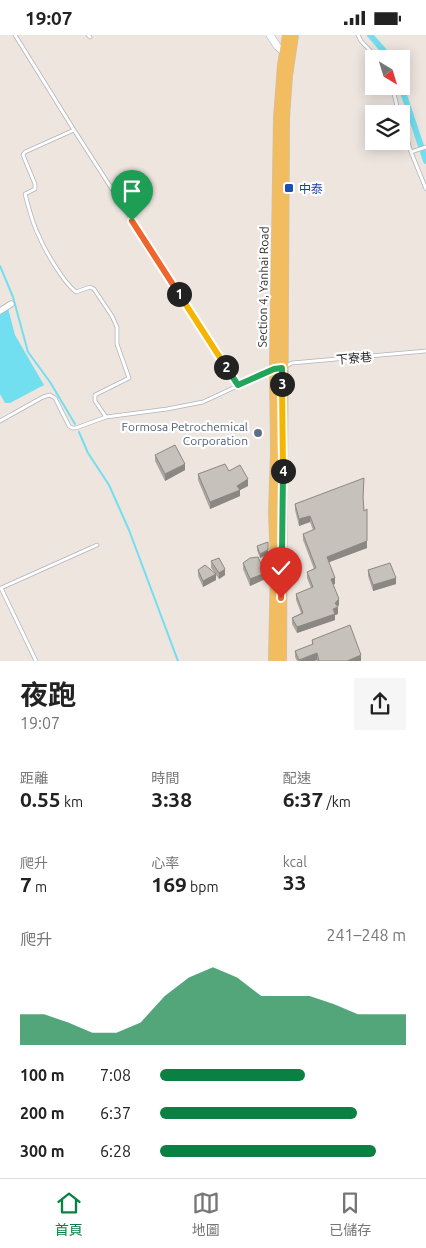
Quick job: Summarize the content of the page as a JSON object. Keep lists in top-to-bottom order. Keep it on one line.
{"streets":{"main road":["Section 4, Yanhai Road"],"lane":["下寮巷"]},"crossings":[["Section 4, Yanhai Road","下寮巷"]],"places":{"transit":["中泰"],"other":["Formosa Petrochemical Corporation"]},"north":"bottom right","page":{"status":"19:07","pins":["1","2","3","4"],"heading":["夜跑","19:07"],"stats":[["距離","0.55 km"],["時間","3:38"],["配速","6:37 /km"],["爬升","7 m"],["心率","169 bpm"],["kcal","33"]],"chart":["爬升","241–248 m"],"list":[{"name":"100 m","note":"7:08"},{"name":"200 m","note":"6:37"},{"name":"300 m","note":"6:28"}],"tabs":["首頁","地圖","已儲存"]}}
